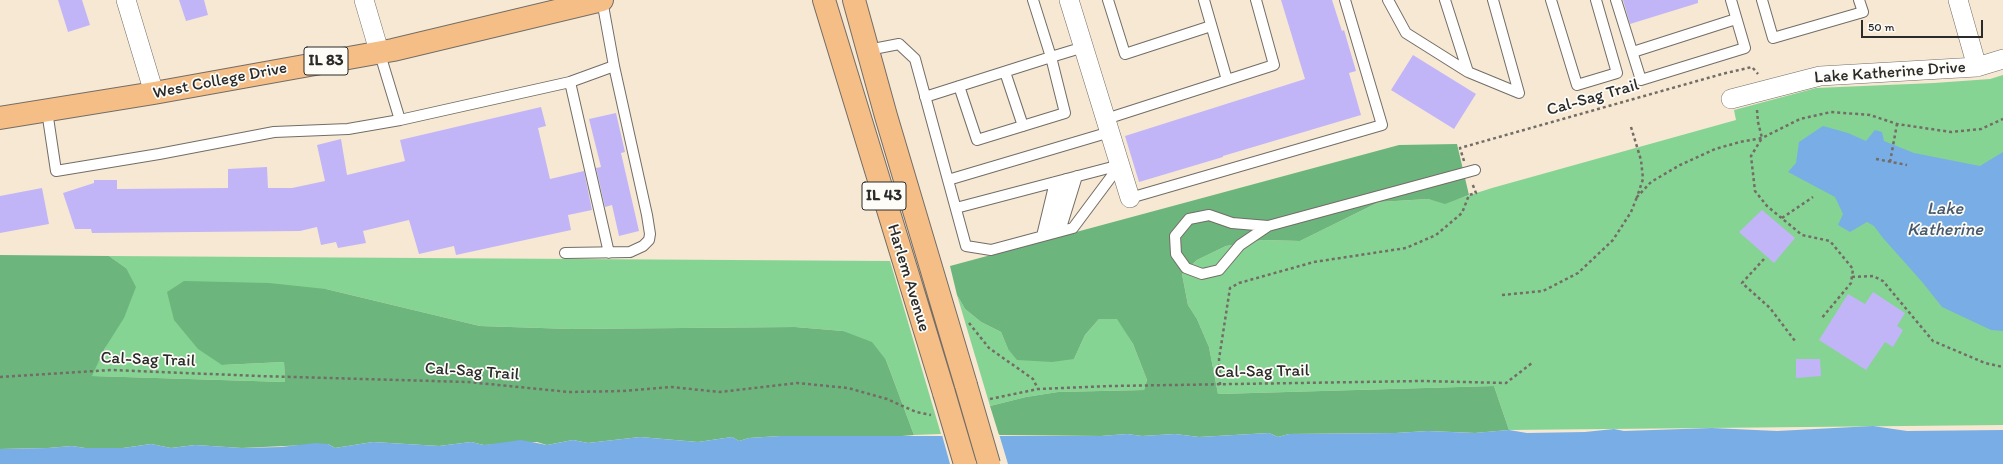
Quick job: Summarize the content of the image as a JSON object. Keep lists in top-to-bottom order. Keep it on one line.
{"streets":{"main road":["IL 83","West College Drive","IL 43","Harlem Avenue"],"street":["Lake Katherine Drive"],"path":["Cal-Sag Trail"]},"crossings":[["Lake Katherine Drive","Cal-Sag Trail"]],"water":["Lake Katherine"],"scale_bar":"50 m"}
